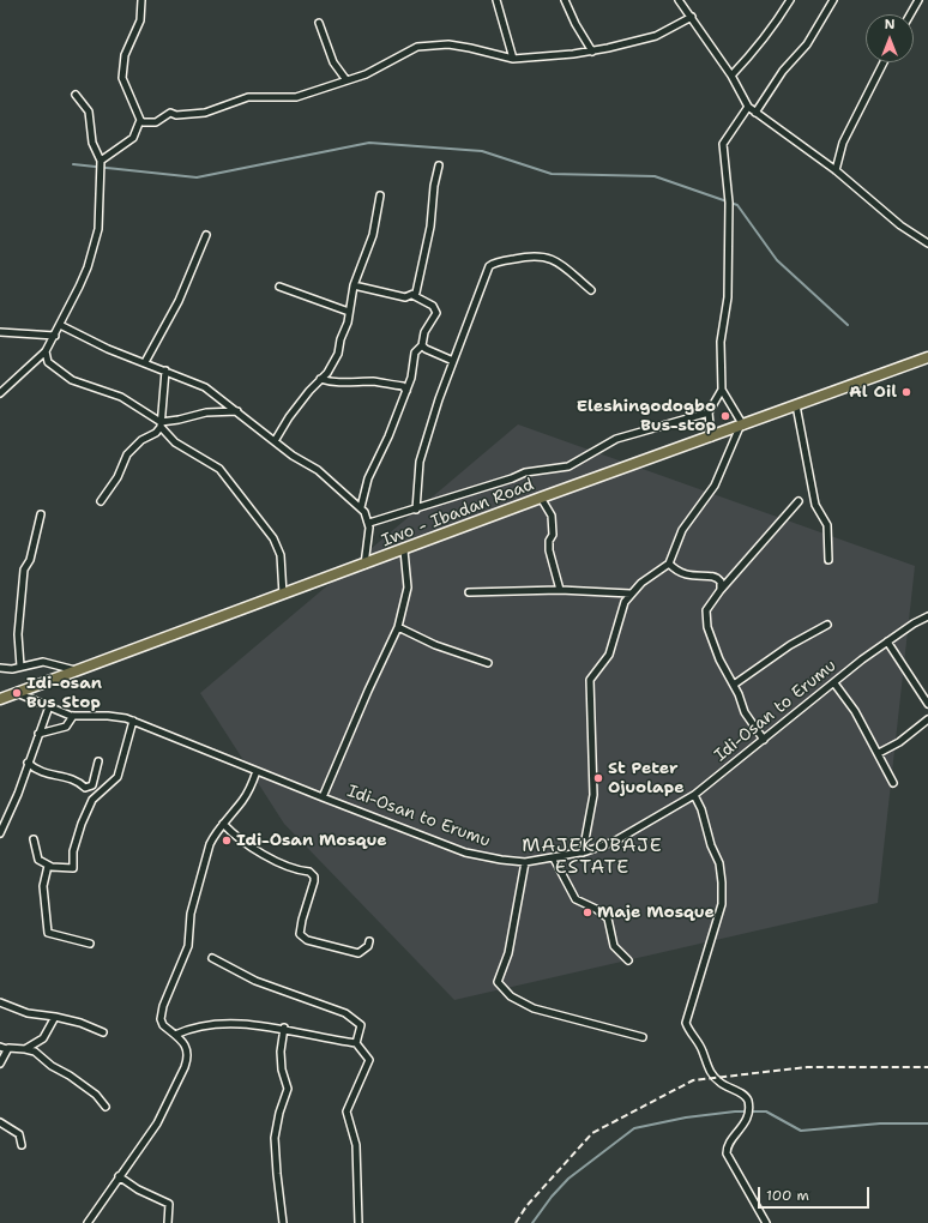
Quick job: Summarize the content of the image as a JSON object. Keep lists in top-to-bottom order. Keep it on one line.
{"streets":{"main road":["Iwo - Ibadan Road"],"street":["Idi-Osan to Erumu"]},"crossings":[["Iwo - Ibadan Road","Idi-Osan to Erumu"]],"districts":["MAJEKOBAJE ESTATE"],"places":["Al Oil","Eleshingodogbo Bus-stop","Idi-osan Bus Stop","St Peter Ojuolape","Idi-Osan Mosque","Maje Mosque"],"scale_bar":"100 m","north":"top"}
